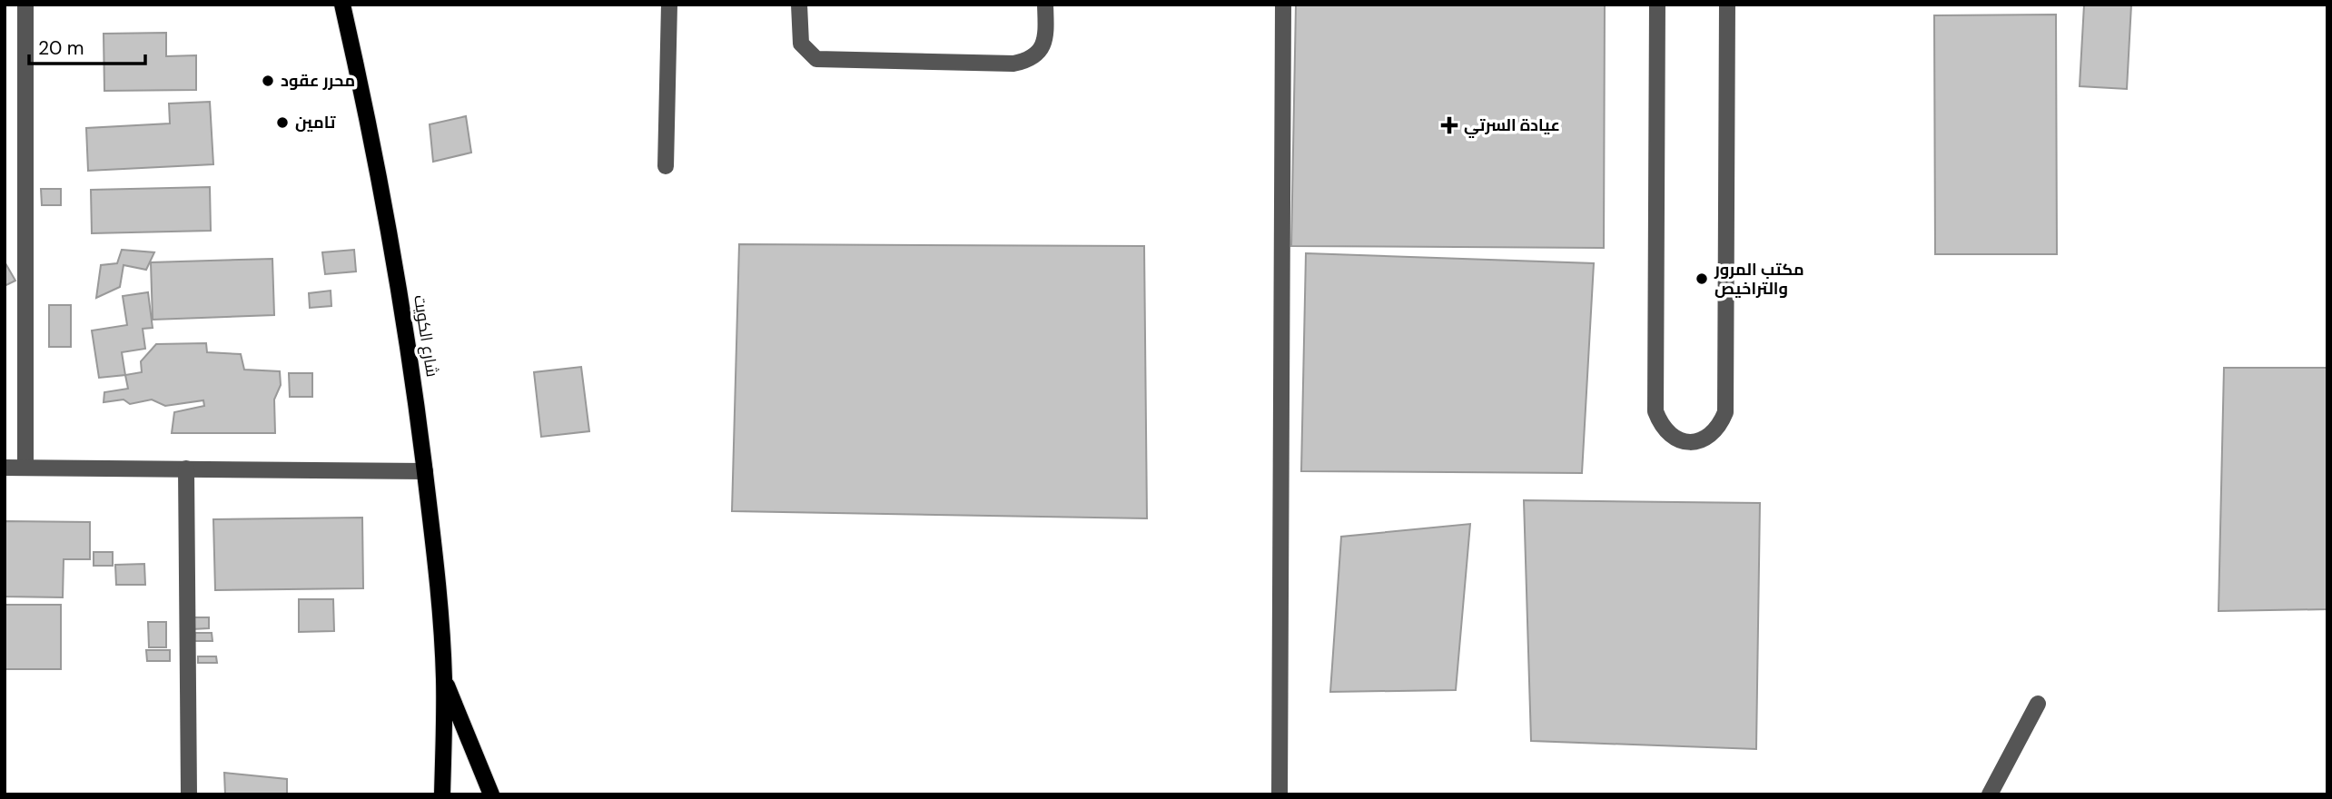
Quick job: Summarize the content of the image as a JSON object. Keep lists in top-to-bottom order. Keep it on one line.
{"streets":{"main road":["شارع الكويت"]},"places":{"other":["محرر عقود","تامين","مكتب المرور والتراخيص"],"health":["عيادة السرتي"]},"scale_bar":"20 m"}
